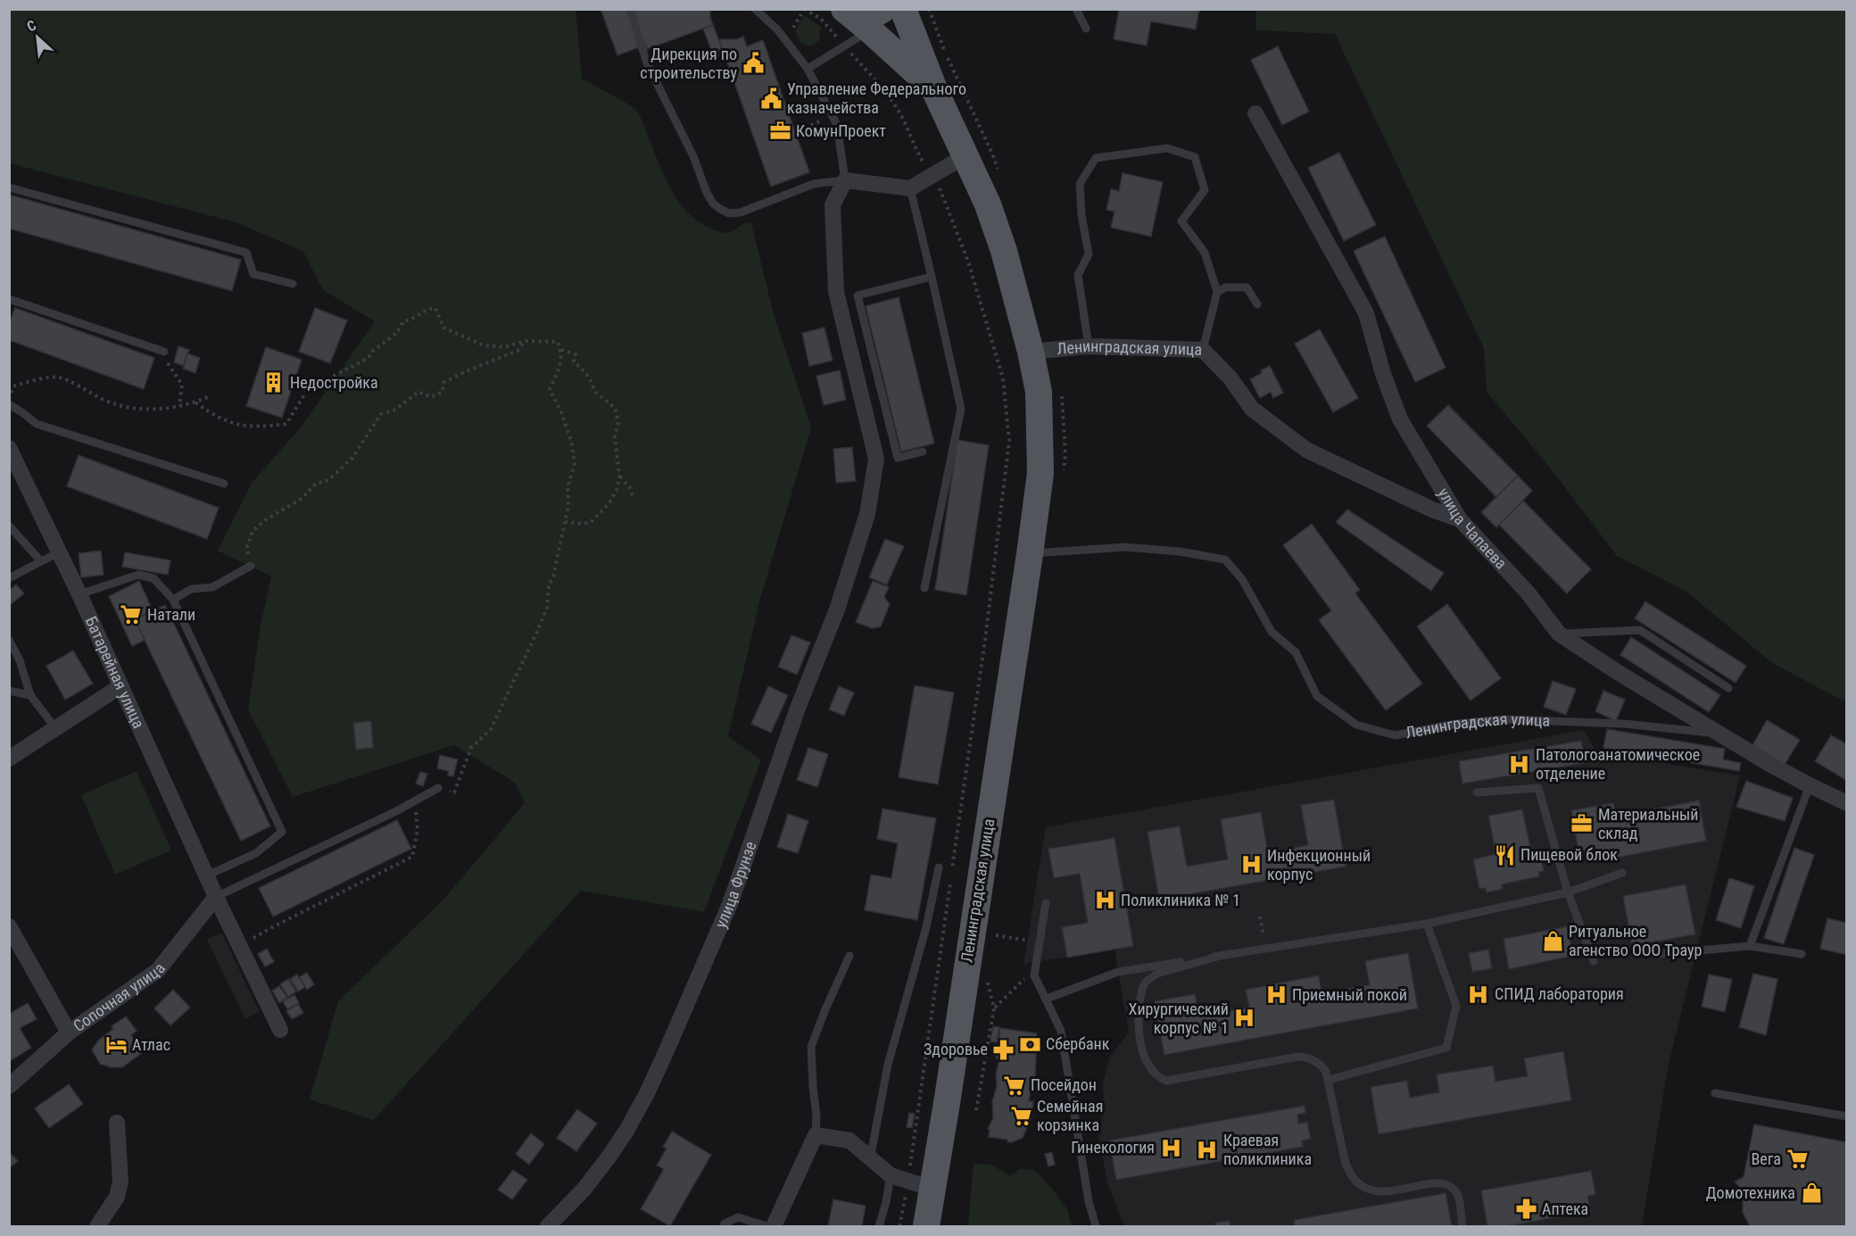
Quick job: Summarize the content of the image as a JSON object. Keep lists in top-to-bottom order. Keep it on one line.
{"streets":{"main road":["Ленинградская улица"],"street":["улица Чапаева","Батарейная улица","улица Фрунзе","Сопочная улица"]},"crossings":[["Ленинградская улица","улица Чапаева"],["Батарейная улица","Сопочная улица"]],"places":{"public building":["Дирекция по строительству","Управление Федерального казначейства"],"office":["КомунПроект","Материальный склад"],"building":["Недостройка"],"supermarket":["Натали","Посейдон","Семейная корзинка","Вега"],"hospital":["Патологоанатомическое отделение","Инфекционный корпус","Поликлиника № 1","СПИД лаборатория","Приемный покой","Хирургический корпус № 1","Гинекология","Краевая поликлиника"],"restaurant":["Пищевой блок"],"shop":["Ритуальное агенство ООО Траур","Домотехника"],"bank":["Сбербанк"],"hotel":["Атлас"],"pharmacy":["Здоровье","Аптека"]},"north":"top left"}
